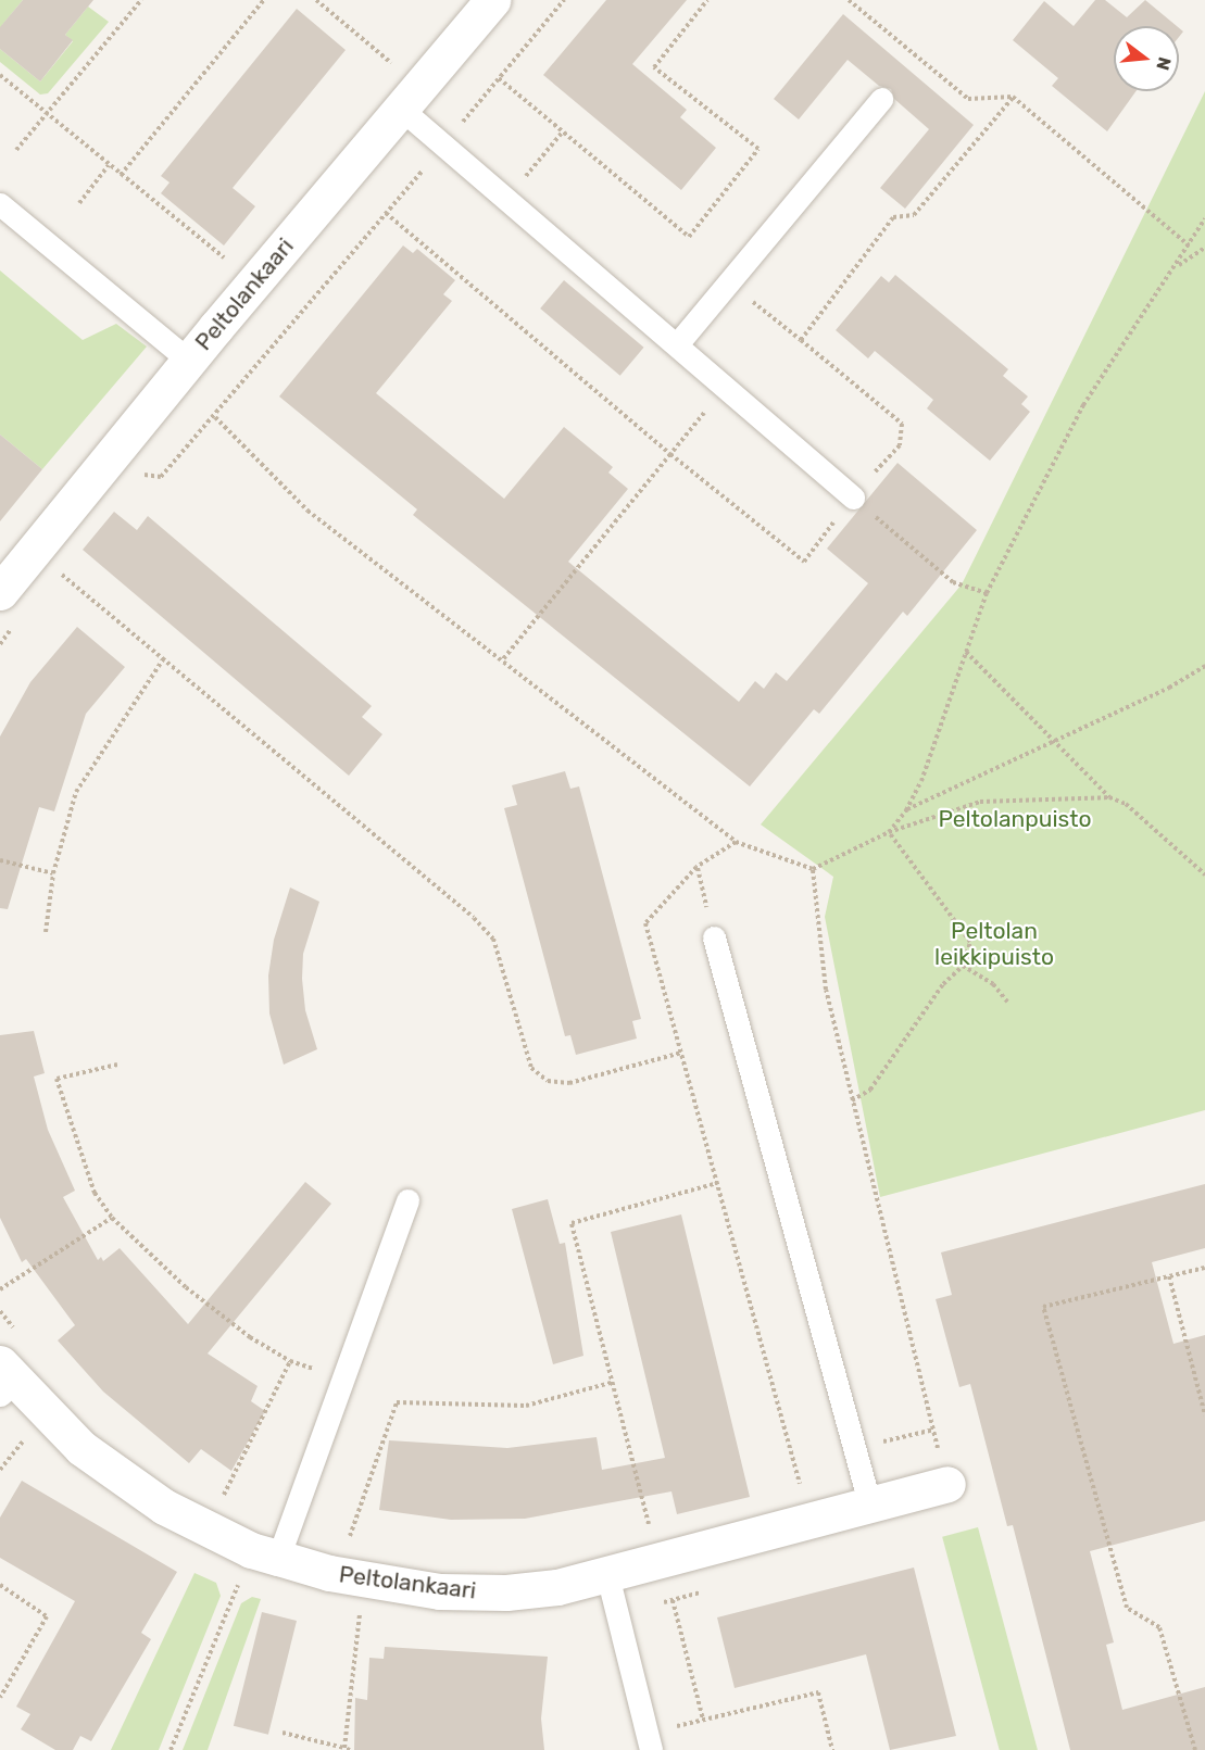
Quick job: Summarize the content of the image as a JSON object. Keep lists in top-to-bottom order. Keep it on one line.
{"streets":{"street":["Peltolankaari"]},"parks":["Peltolanpuisto","Peltolan leikkipuisto"],"north":"right"}
